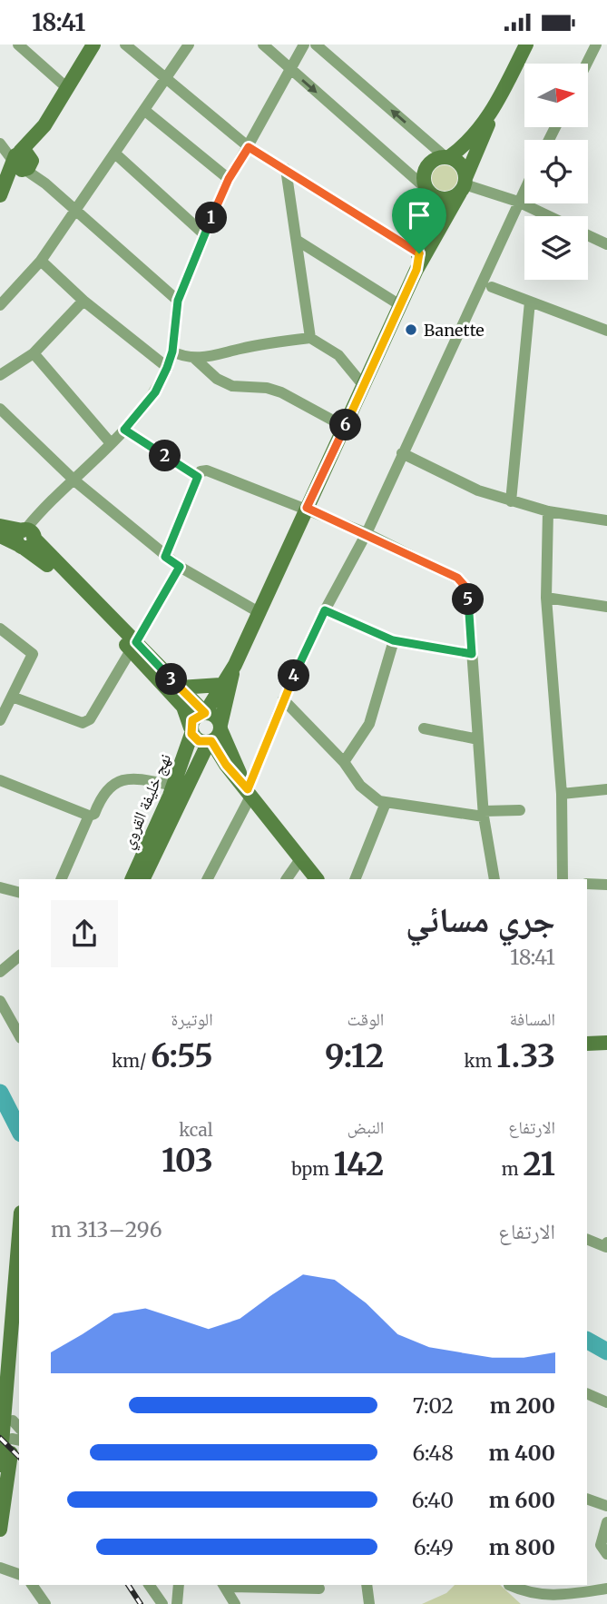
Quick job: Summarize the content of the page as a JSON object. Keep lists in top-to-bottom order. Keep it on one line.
{"streets":{"main road":["نهج خليفة القروي"]},"places":["Banette"],"north":"right","page":{"status":"18:41","pins":["1","6","2","5","4","3"],"heading":["جري مسائي","18:41"],"stats":[["المسافة","1.33 km"],["الوقت","9:12"],["الوتيرة","6:55 /km"],["الارتفاع","21 m"],["النبض","142 bpm"],["kcal","103"]],"chart":["الارتفاع","296–313 m"],"list":[{"name":"200 m","note":"7:02"},{"name":"400 m","note":"6:48"},{"name":"600 m","note":"6:40"},{"name":"800 m","note":"6:49"}]}}
